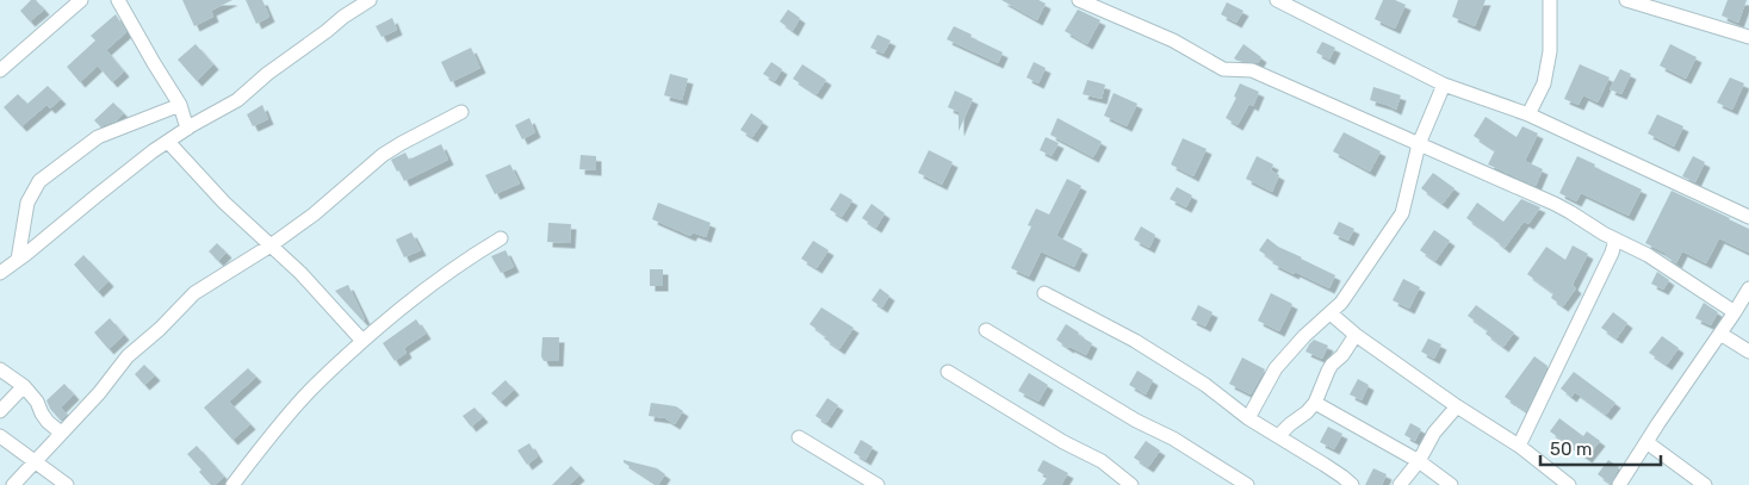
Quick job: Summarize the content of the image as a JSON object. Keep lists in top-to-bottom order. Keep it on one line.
{"scale_bar":"50 m"}
